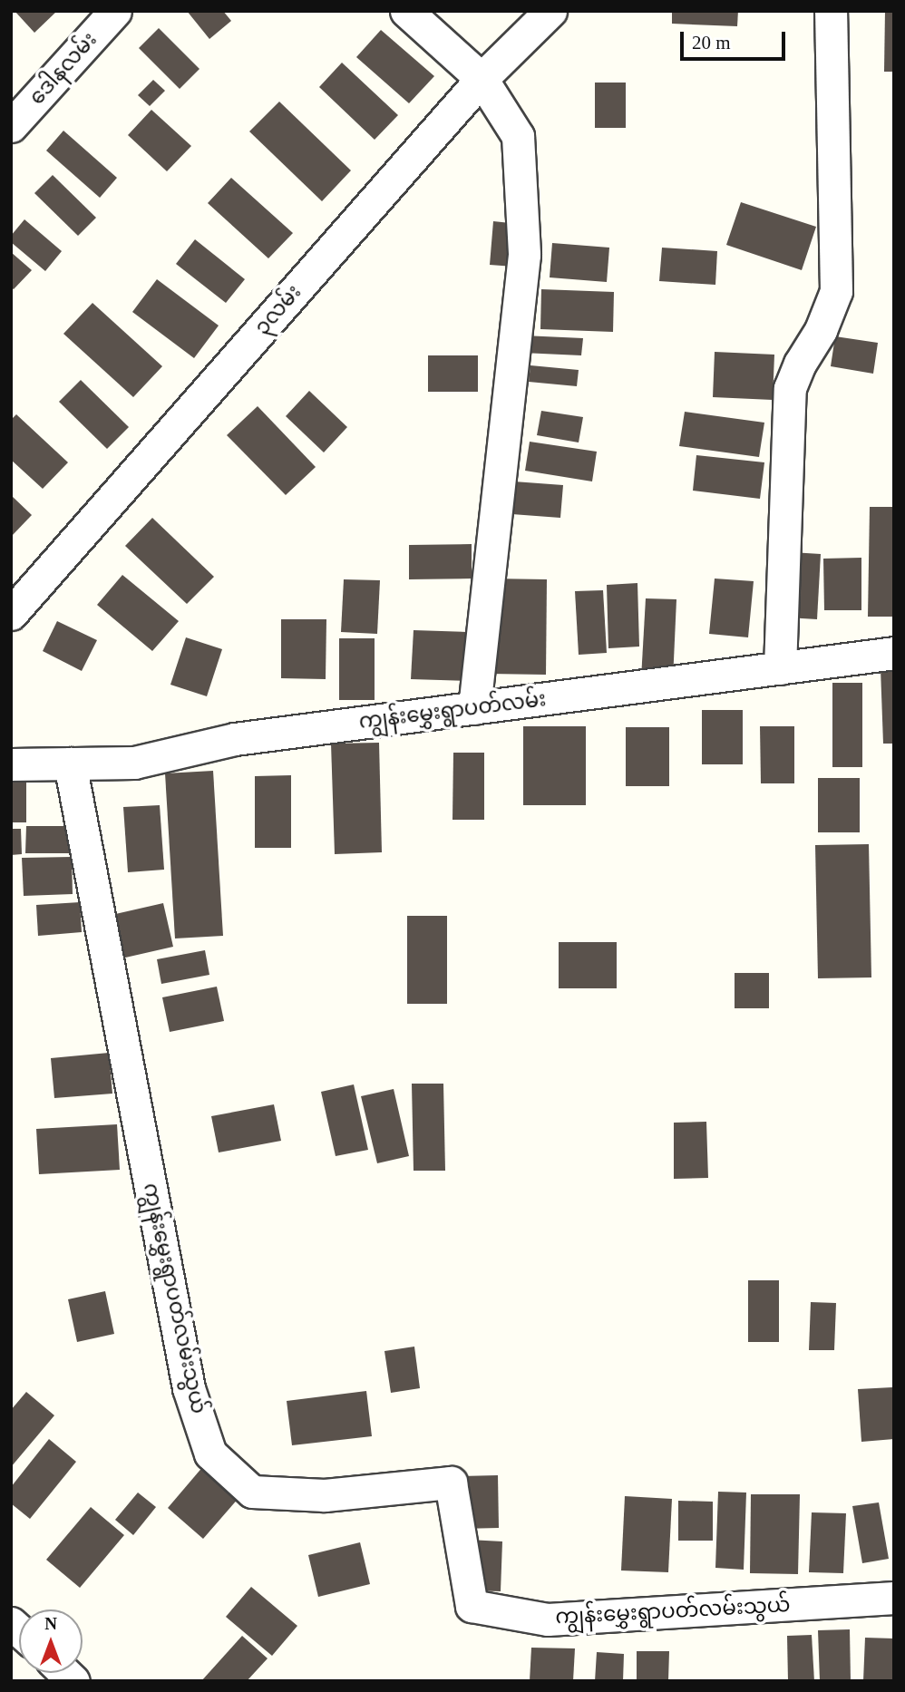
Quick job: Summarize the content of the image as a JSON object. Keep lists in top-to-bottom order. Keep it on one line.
{"streets":{"street":["ဒေါနလမ်း","၃လမ်း","ကျွန်းမွှေးရွာပတ်လမ်း","ကျွန်းမွှေးရွာပတ်လမ်းသွယ်"]},"crossings":[["ကျွန်းမွှေးရွာပတ်လမ်း","ကျွန်းမွှေးရွာပတ်လမ်းသွယ်"]],"scale_bar":"20 m","north":"top"}
